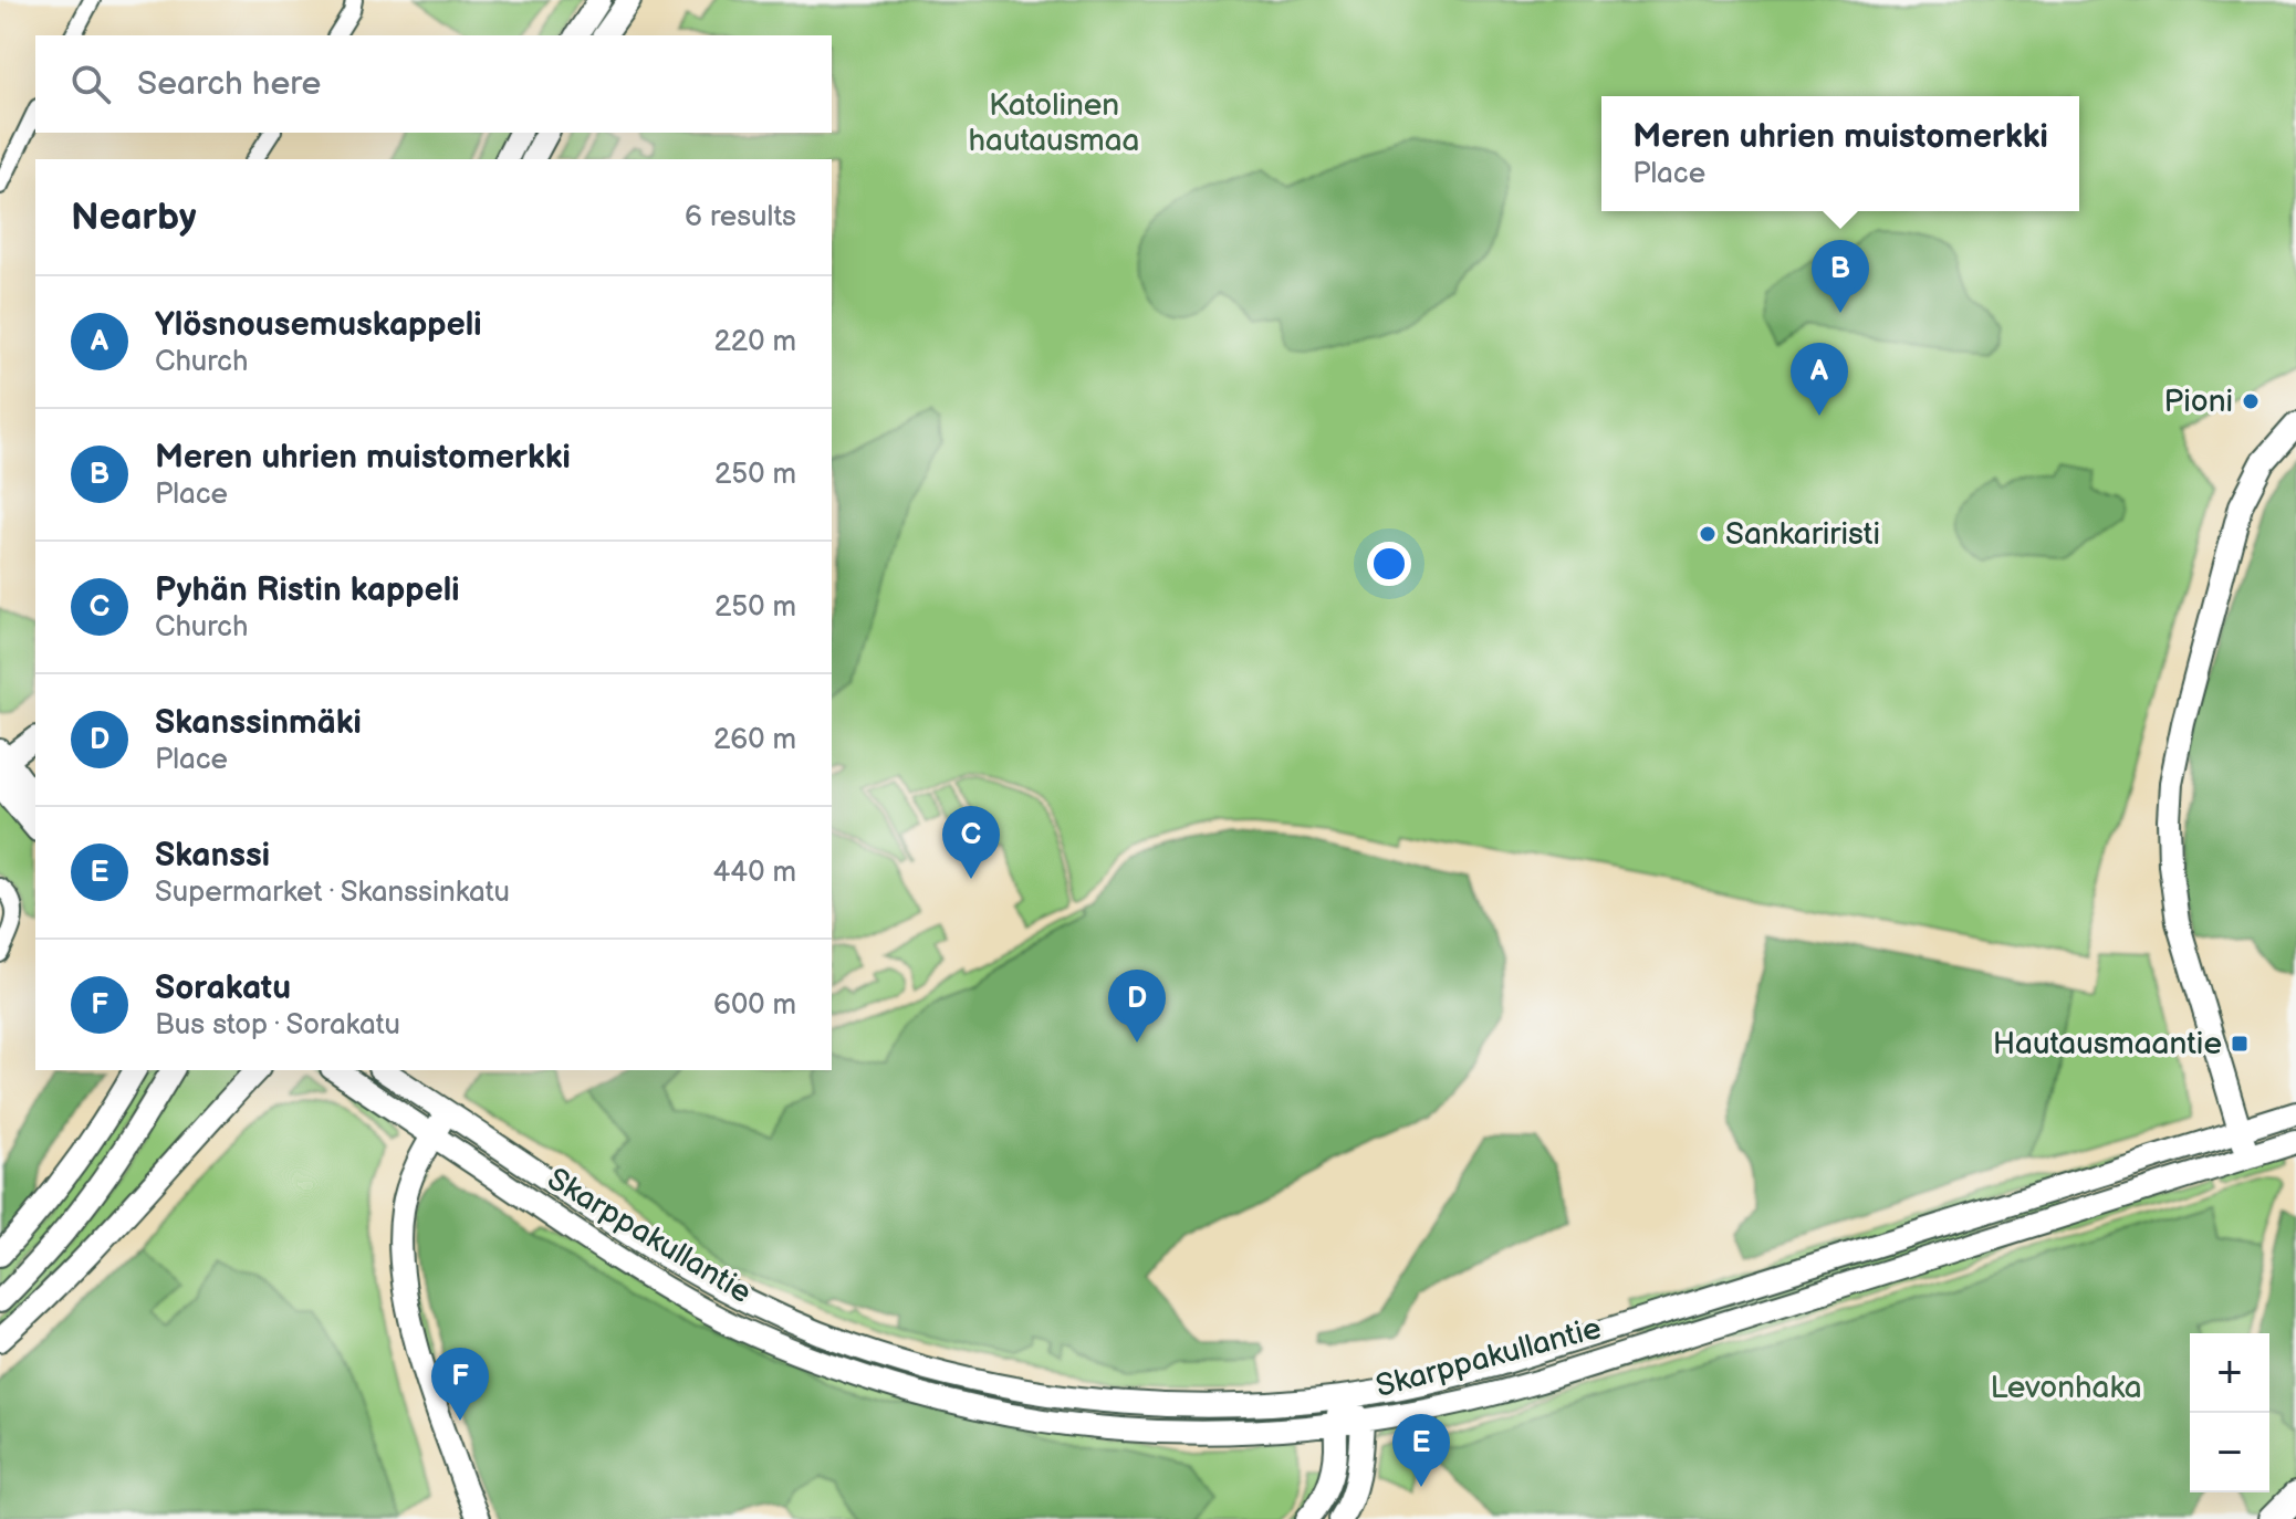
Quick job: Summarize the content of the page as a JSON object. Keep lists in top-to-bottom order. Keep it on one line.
{"streets":{"main road":["Skarppakullantie"]},"parks":["Katolinen hautausmaa","Levonhaka"],"places":{"other":["Pioni","Sankariristi"],"transit":["Hautausmaantie"]},"page":{"search":"Search here","popup":["Meren uhrien muistomerkki","Place"],"heading":["Nearby","6 results"],"pins":["B","A","C","D","F","E"],"list":[{"mark":"A","name":"Ylösnousemuskappeli","note":"Church","value":"220 m"},{"mark":"B","name":"Meren uhrien muistomerkki","note":"Place","value":"250 m"},{"mark":"C","name":"Pyhän Ristin kappeli","note":"Church","value":"250 m"},{"mark":"D","name":"Skanssinmäki","note":"Place","value":"260 m"},{"mark":"E","name":"Skanssi","note":"Supermarket · Skanssinkatu","value":"440 m"},{"mark":"F","name":"Sorakatu","note":"Bus stop · Sorakatu","value":"600 m"}],"map_buttons":["+","−"]}}
